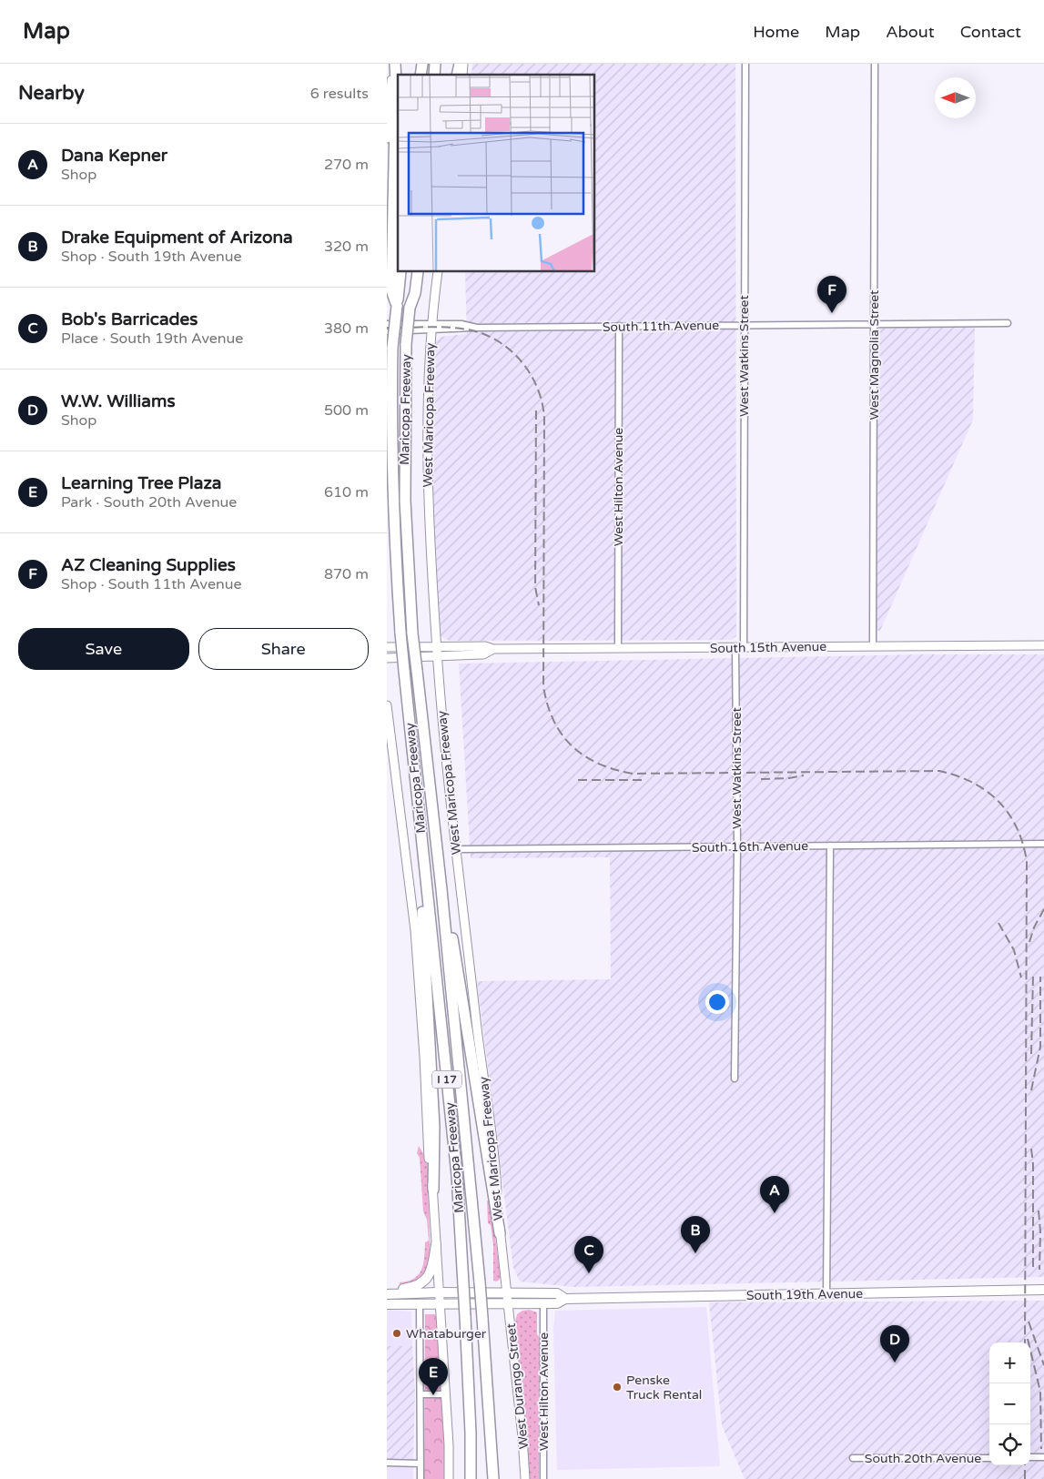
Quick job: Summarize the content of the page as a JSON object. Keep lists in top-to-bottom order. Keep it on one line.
{"streets":{"highway":["Maricopa Freeway","I 17"],"main road":["West Maricopa Freeway","South 15th Avenue","South 19th Avenue","West Durango Street"],"street":["South 11th Avenue","West Magnolia Street","West Watkins Street","West Hilton Avenue","South 16th Avenue","South 20th Avenue"]},"crossings":[["South 11th Avenue","West Magnolia Street"],["South 11th Avenue","West Watkins Street"],["South 11th Avenue","West Maricopa Freeway"],["South 11th Avenue","West Hilton Avenue"],["West Magnolia Street","South 15th Avenue"],["West Watkins Street","South 15th Avenue"],["West Watkins Street","South 16th Avenue"],["West Maricopa Freeway","South 15th Avenue"],["West Maricopa Freeway","South 16th Avenue"],["West Maricopa Freeway","South 19th Avenue"],["West Maricopa Freeway","West Durango Street"],["West Hilton Avenue","South 15th Avenue"],["West Hilton Avenue","South 19th Avenue"],["South 19th Avenue","West Durango Street"]],"places":["Whataburger","Penske Truck Rental"],"north":"left","page":{"header":"Map","nav":["Home","Map","About","Contact"],"heading":["Nearby","6 results"],"list":[{"mark":"A","name":"Dana Kepner","note":"Shop","value":"270 m"},{"mark":"B","name":"Drake Equipment of Arizona","note":"Shop · South 19th Avenue","value":"320 m"},{"mark":"C","name":"Bob's Barricades","note":"Place · South 19th Avenue","value":"380 m"},{"mark":"D","name":"W.W. Williams","note":"Shop","value":"500 m"},{"mark":"E","name":"Learning Tree Plaza","note":"Park · South 20th Avenue","value":"610 m"},{"mark":"F","name":"AZ Cleaning Supplies","note":"Shop · South 11th Avenue","value":"870 m"}],"pins":["F","A","B","C","D","E"],"buttons":["Save","Share"],"map_buttons":["+","−"]}}
